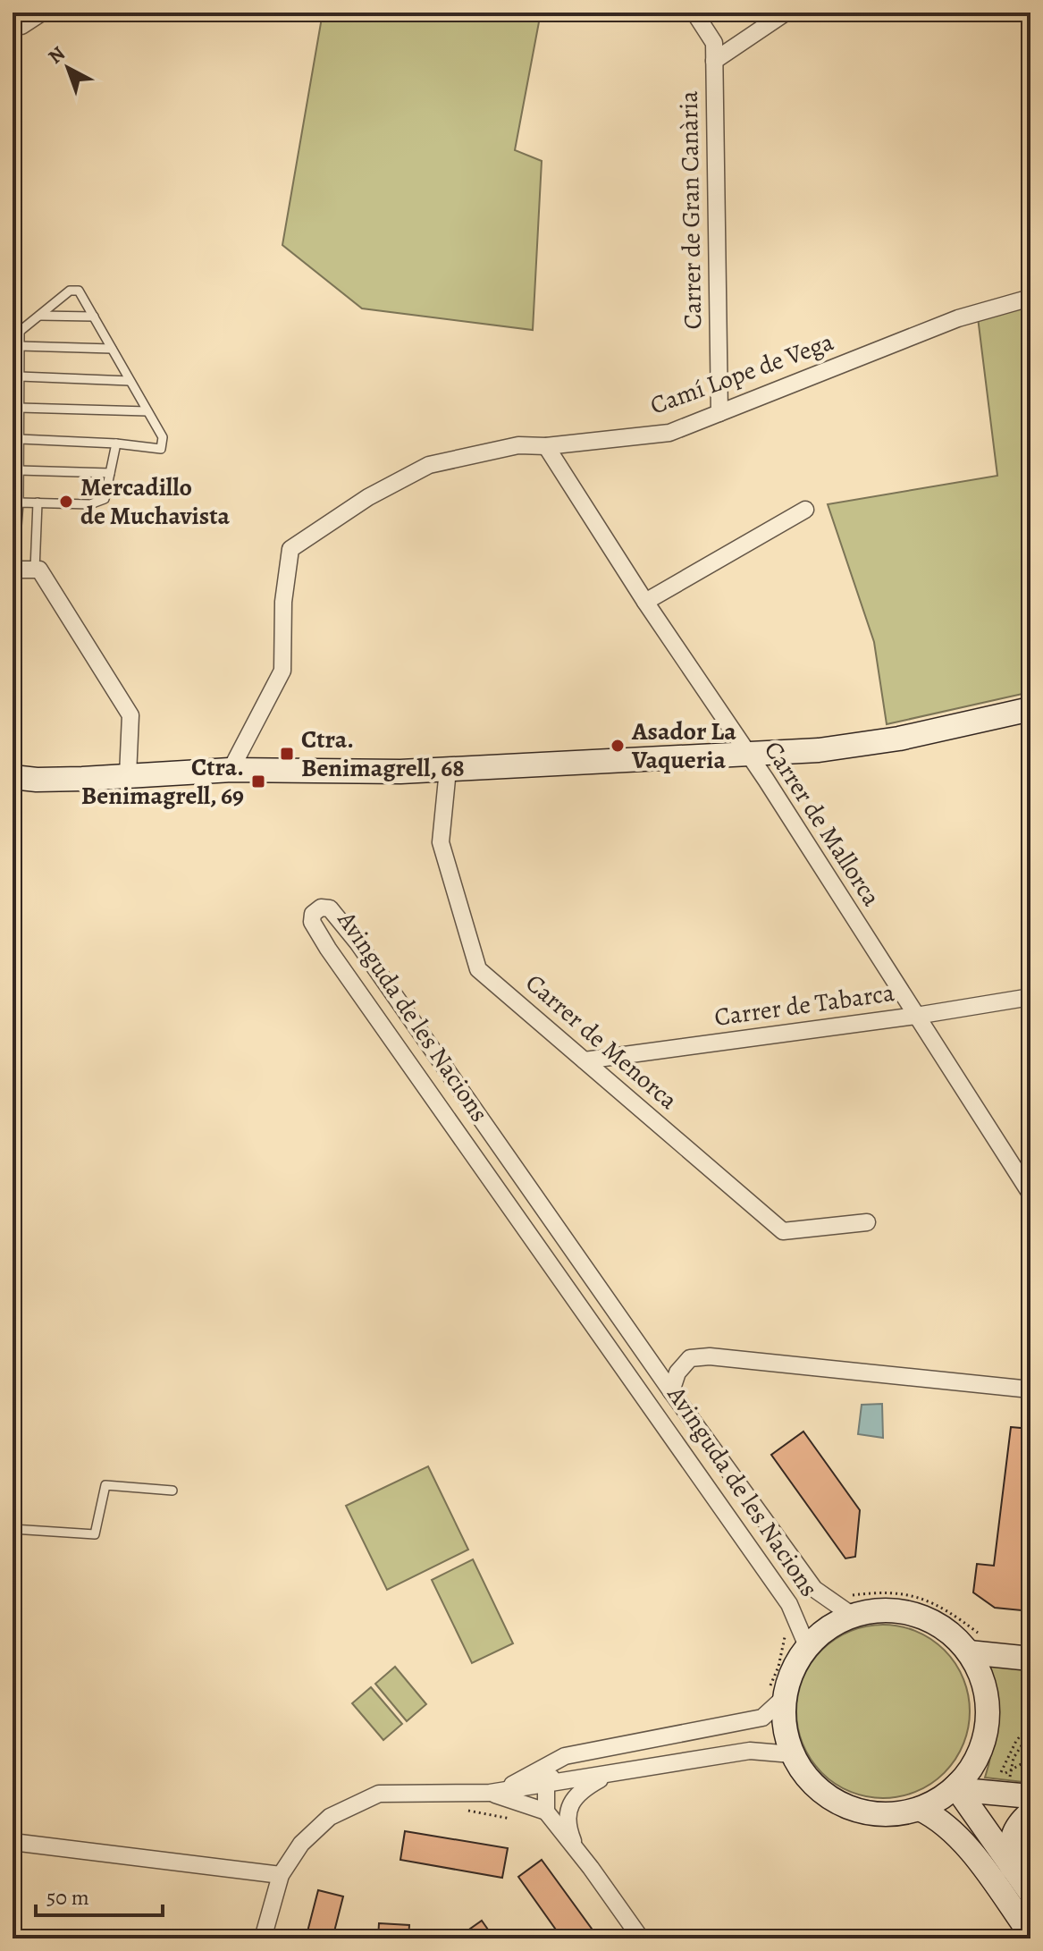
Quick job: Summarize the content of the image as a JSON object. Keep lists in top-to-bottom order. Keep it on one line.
{"streets":{"street":["Carrer de Gran Canària","Camí Lope de Vega","Carrer de Mallorca","Carrer de Tabarca","Avinguda de les Nacions","Carrer de Menorca"]},"crossings":[["Carrer de Gran Canària","Camí Lope de Vega"],["Camí Lope de Vega","Carrer de Mallorca"],["Carrer de Mallorca","Carrer de Tabarca"],["Carrer de Tabarca","Carrer de Menorca"]],"places":{"other":["Mercadillo de Muchavista","Asador La Vaqueria"],"transit":["Ctra. Benimagrell, 68","Ctra. Benimagrell, 69"]},"scale_bar":"50 m","north":"top left"}
